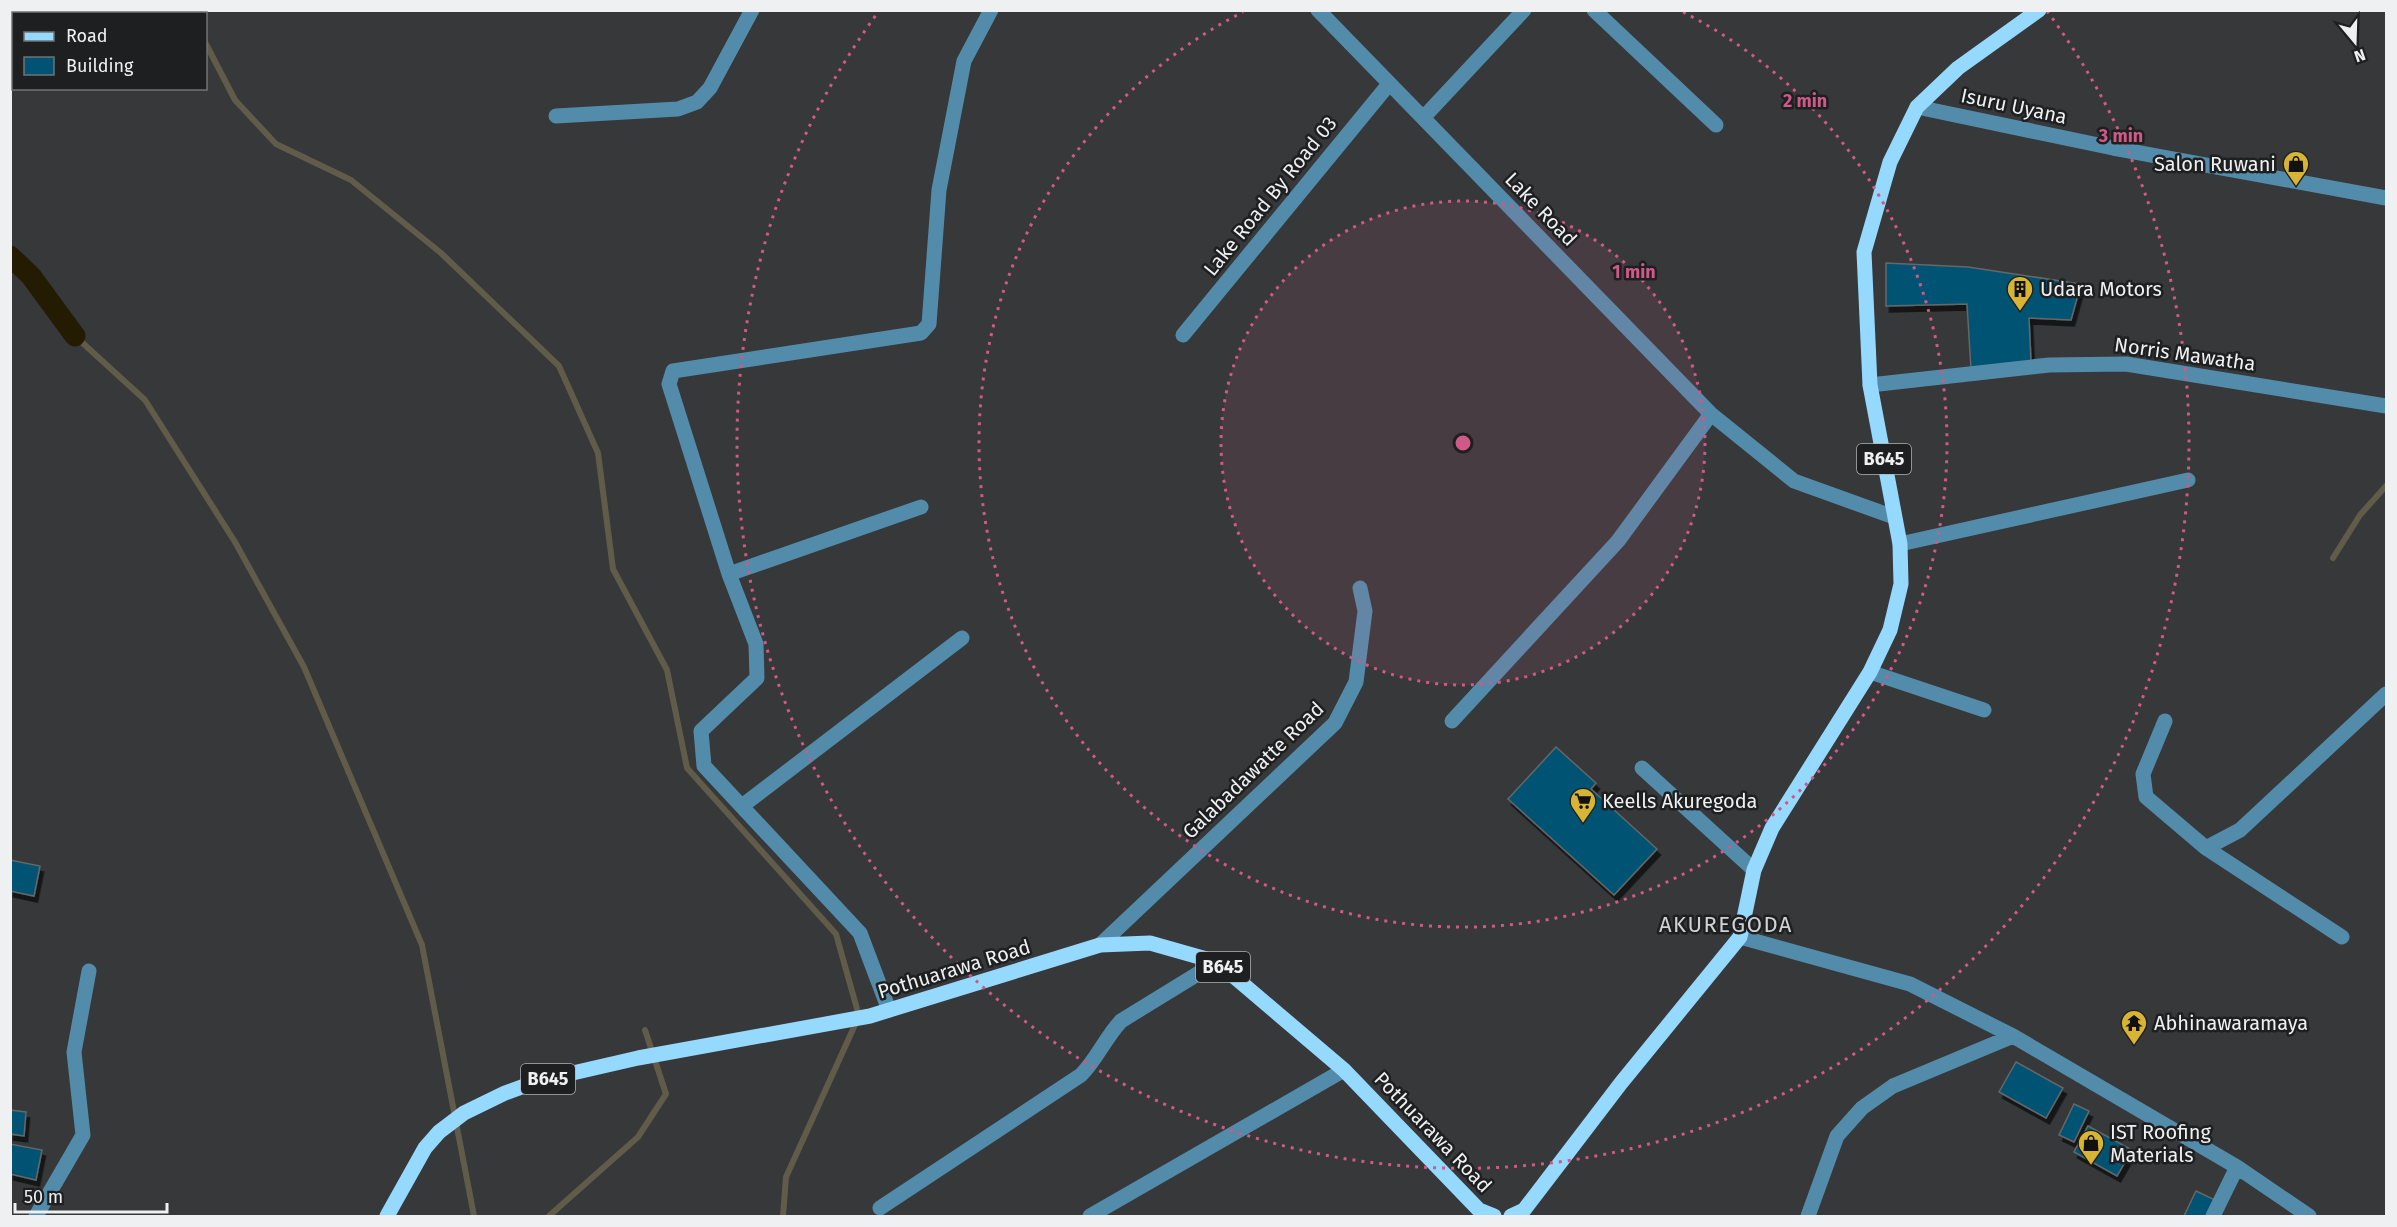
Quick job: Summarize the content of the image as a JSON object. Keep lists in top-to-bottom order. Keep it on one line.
{"streets":{"main road":["B645","Pothuarawa Road"],"street":["Isuru Uyana","Lake Road By Road 03","Lake Road","Norris Mawatha","Galabadawatte Road"]},"crossings":[["Isuru Uyana","B645"],["Lake Road By Road 03","Lake Road"],["Lake Road","B645"],["Norris Mawatha","B645"],["Galabadawatte Road","Pothuarawa Road"]],"districts":["AKUREGODA"],"places":{"shop":["Salon Ruwani","IST Roofing Materials"],"building":["Udara Motors"],"supermarket":["Keells Akuregoda"],"temple":["Abhinawaramaya"]},"legend":["Road","Building"],"scale_bar":"50 m","north":"bottom","rings":["2 min","3 min","1 min"]}
